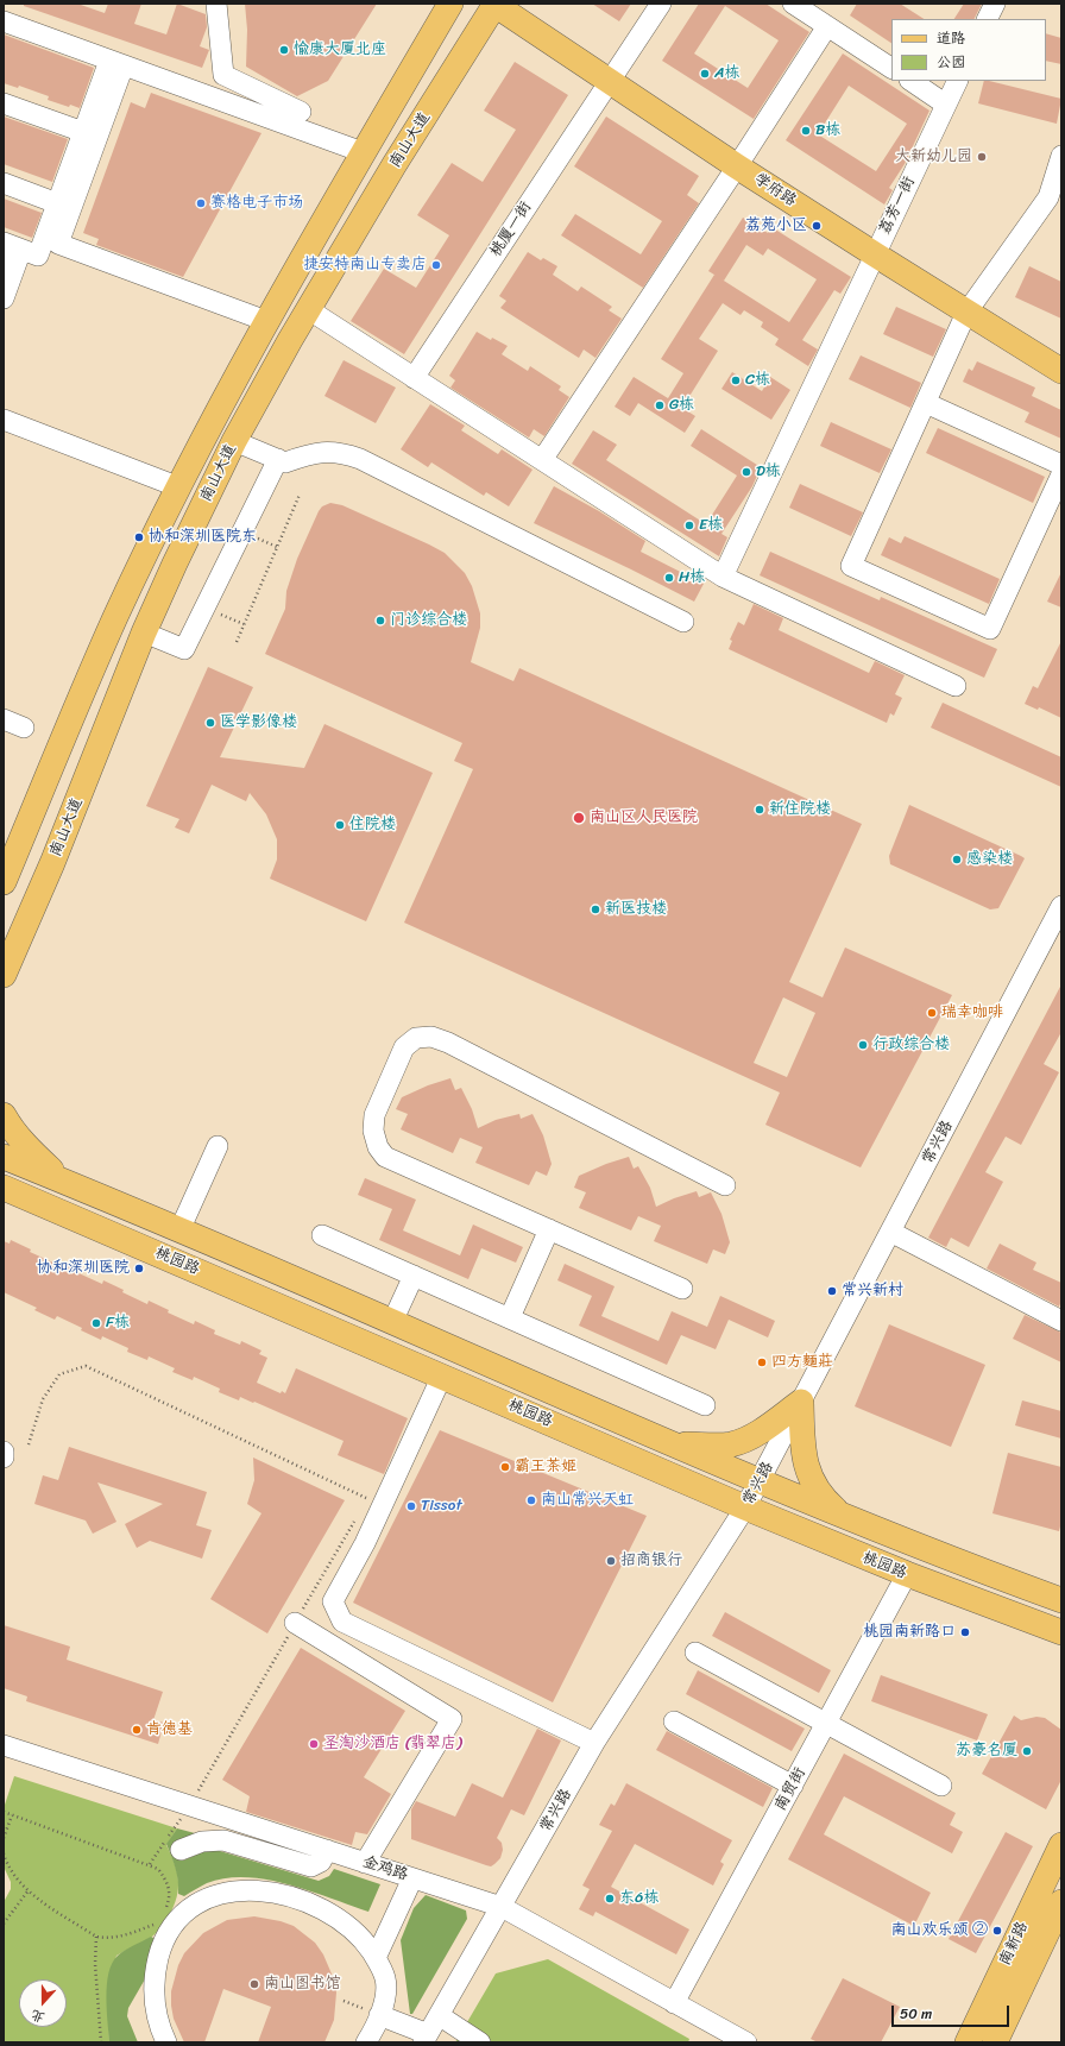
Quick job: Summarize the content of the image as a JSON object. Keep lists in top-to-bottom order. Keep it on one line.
{"streets":{"main road":["南山大道","学府路","桃园路","南新路"],"street":["荔芳一街","桃厦一街","常兴路","南贸街","金鸡路"]},"crossings":[["南山大道","学府路"],["学府路","荔芳一街"],["学府路","桃厦一街"],["常兴路","桃园路"],["常兴路","金鸡路"],["桃园路","南贸街"],["南贸街","金鸡路"]],"places":["愉康大厦北座","A栋","B栋","大新幼儿园","赛格电子市场","荔苑小区","捷安特南山专卖店","C栋","G栋","D栋","E栋","协和深圳医院东","H栋","门诊综合楼","医学影像楼","新住院楼","南山区人民医院","住院楼","感染楼","新医技楼","瑞幸咖啡","行政综合楼","协和深圳医院","常兴新村","F栋","四方麵莊","霸王茶姬","南山常兴天虹","Tissot","招商银行","桃园南新路口","肯德基","圣淘沙酒店 (翡翠店)","苏豪名厦","东6栋","南山欢乐颂 ②","南山图书馆"],"legend":["道路","公园"],"scale_bar":"50 m","north":"bottom"}
